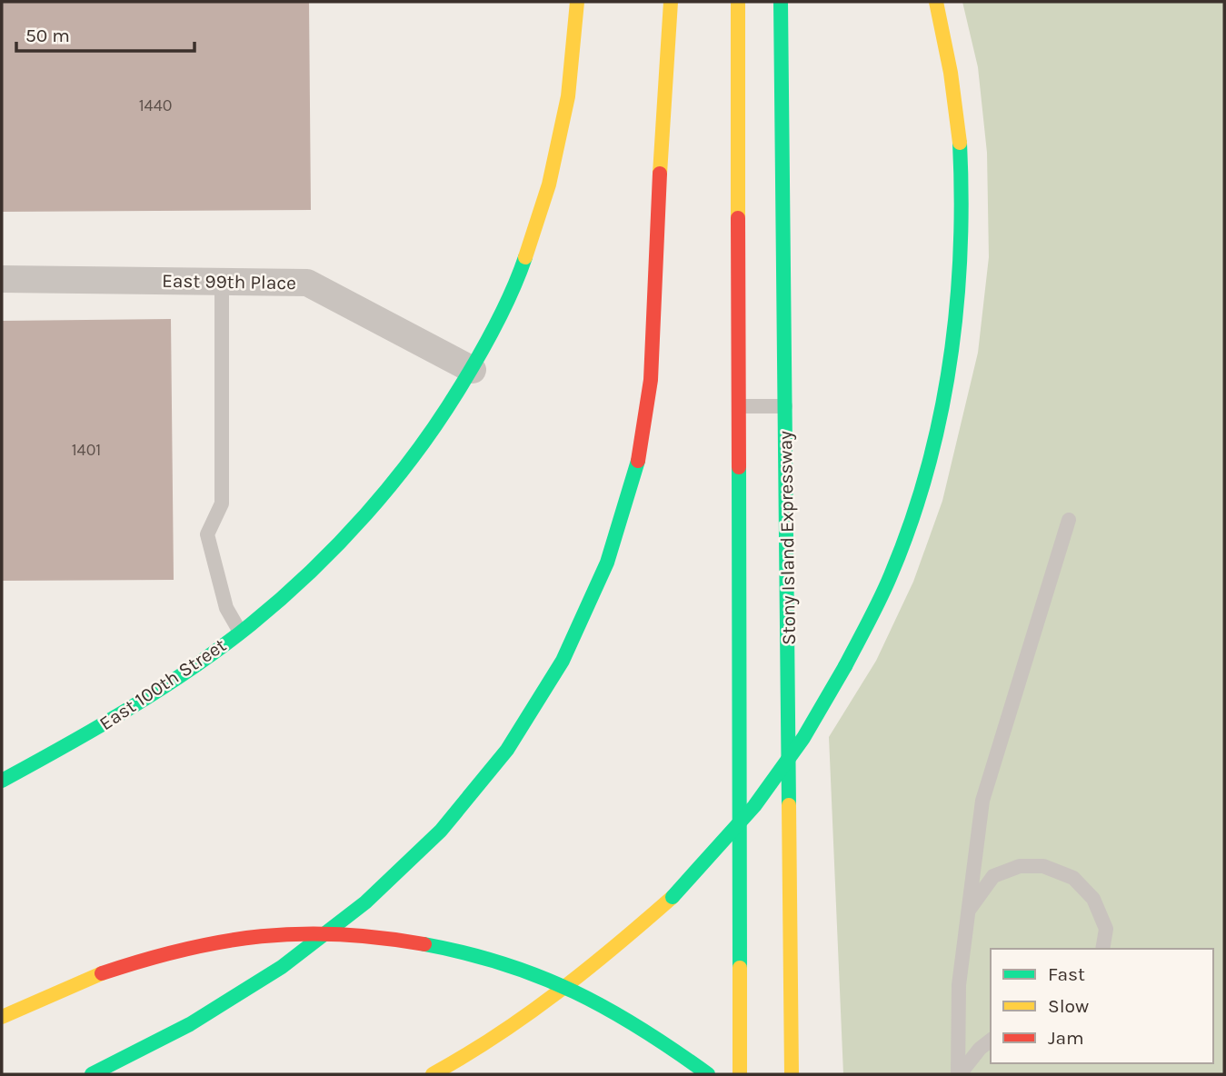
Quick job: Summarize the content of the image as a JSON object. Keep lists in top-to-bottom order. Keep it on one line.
{"streets":{"main road":["Stony Island Expressway","East 100th Street"],"street":["East 99th Place"]},"crossings":[["East 99th Place","East 100th Street"]],"house_numbers":["1440","1401"],"legend":["Fast","Slow","Jam"],"scale_bar":"50 m"}
